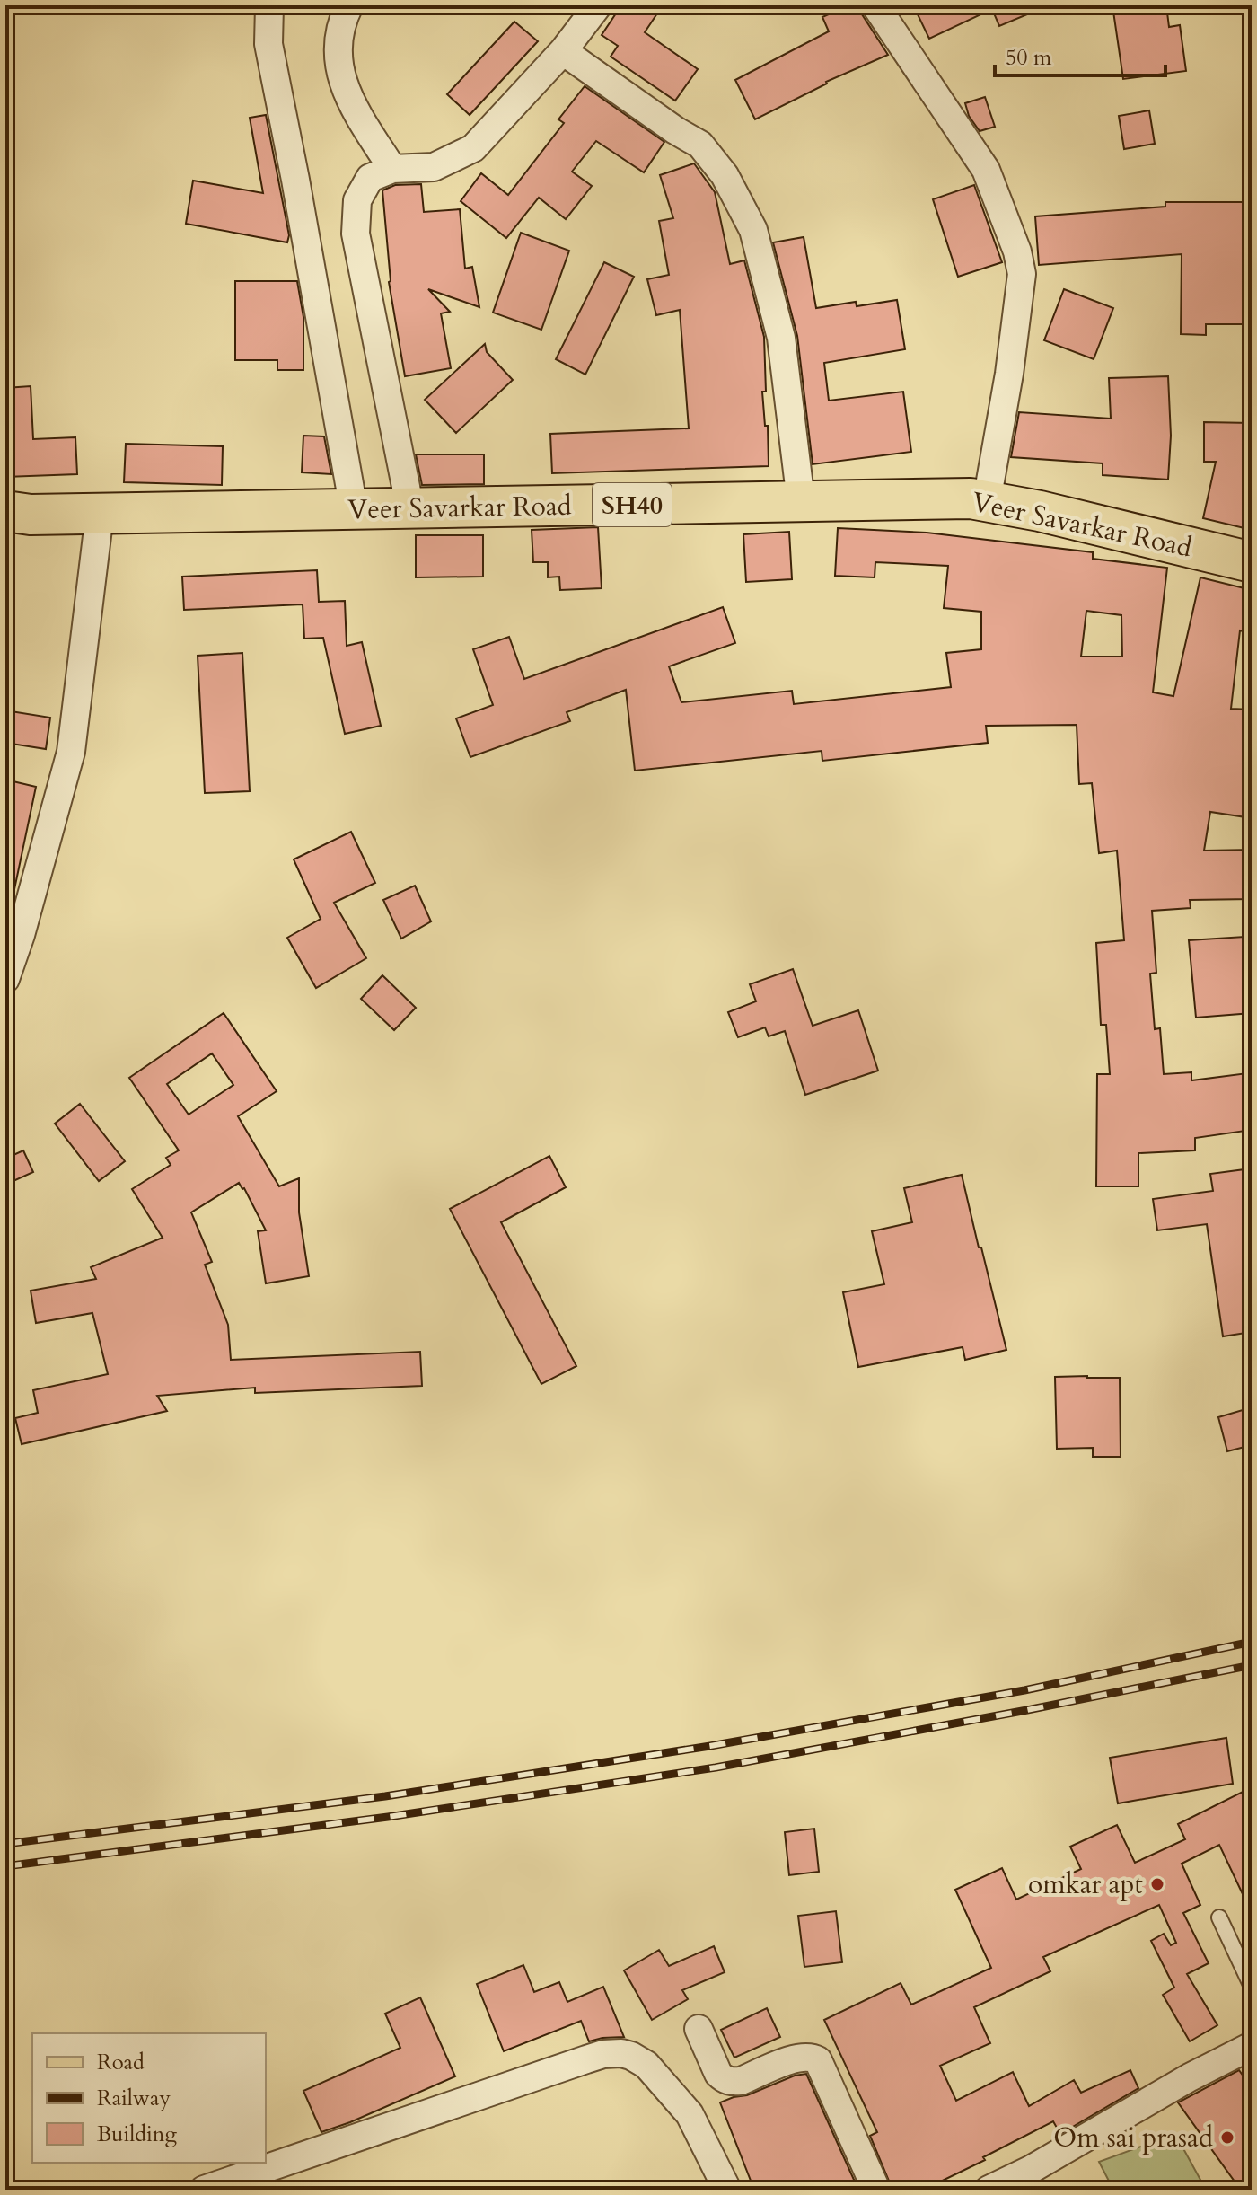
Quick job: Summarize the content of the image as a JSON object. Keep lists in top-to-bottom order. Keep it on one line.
{"streets":{"main road":["SH40","Veer Savarkar Road"]},"places":["omkar apt","Om sai prasad"],"legend":["Road","Railway","Building"],"scale_bar":"50 m"}
